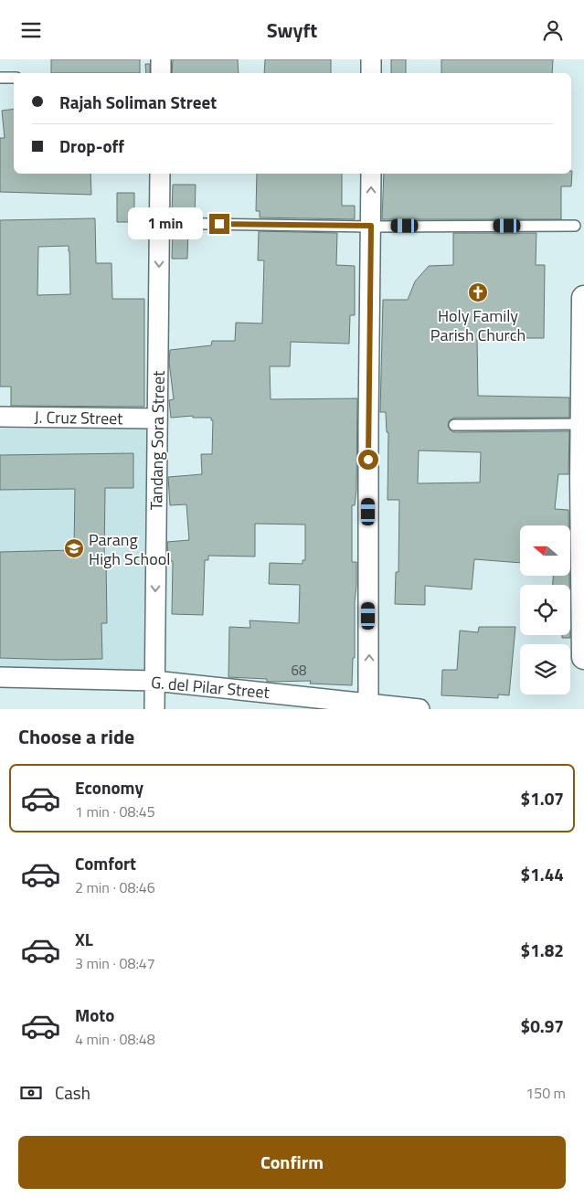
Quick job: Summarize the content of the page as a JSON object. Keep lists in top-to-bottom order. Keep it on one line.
{"streets":{"street":["J. Cruz Street","Tandang Sora Street","G. del Pilar Street"]},"crossings":[["J. Cruz Street","Tandang Sora Street"],["Tandang Sora Street","G. del Pilar Street"]],"one_way":["Tandang Sora Street"],"places":{"church":["Holy Family Parish Church"],"school or university":["Parang High School"]},"house_numbers":["68"],"north":"left","page":{"header":"Swyft","banner":["Rajah Soliman Street","Drop-off"],"bubble":"1 min","heading":"Choose a ride","list":[{"name":"Economy","note":"1 min · 08:45","value":"$1.07"},{"name":"Comfort","note":"2 min · 08:46","value":"$1.44"},{"name":"XL","note":"3 min · 08:47","value":"$1.82"},{"name":"Moto","note":"4 min · 08:48","value":"$0.97"}],"pay":["Cash","150 m"],"buttons":"Confirm"}}
